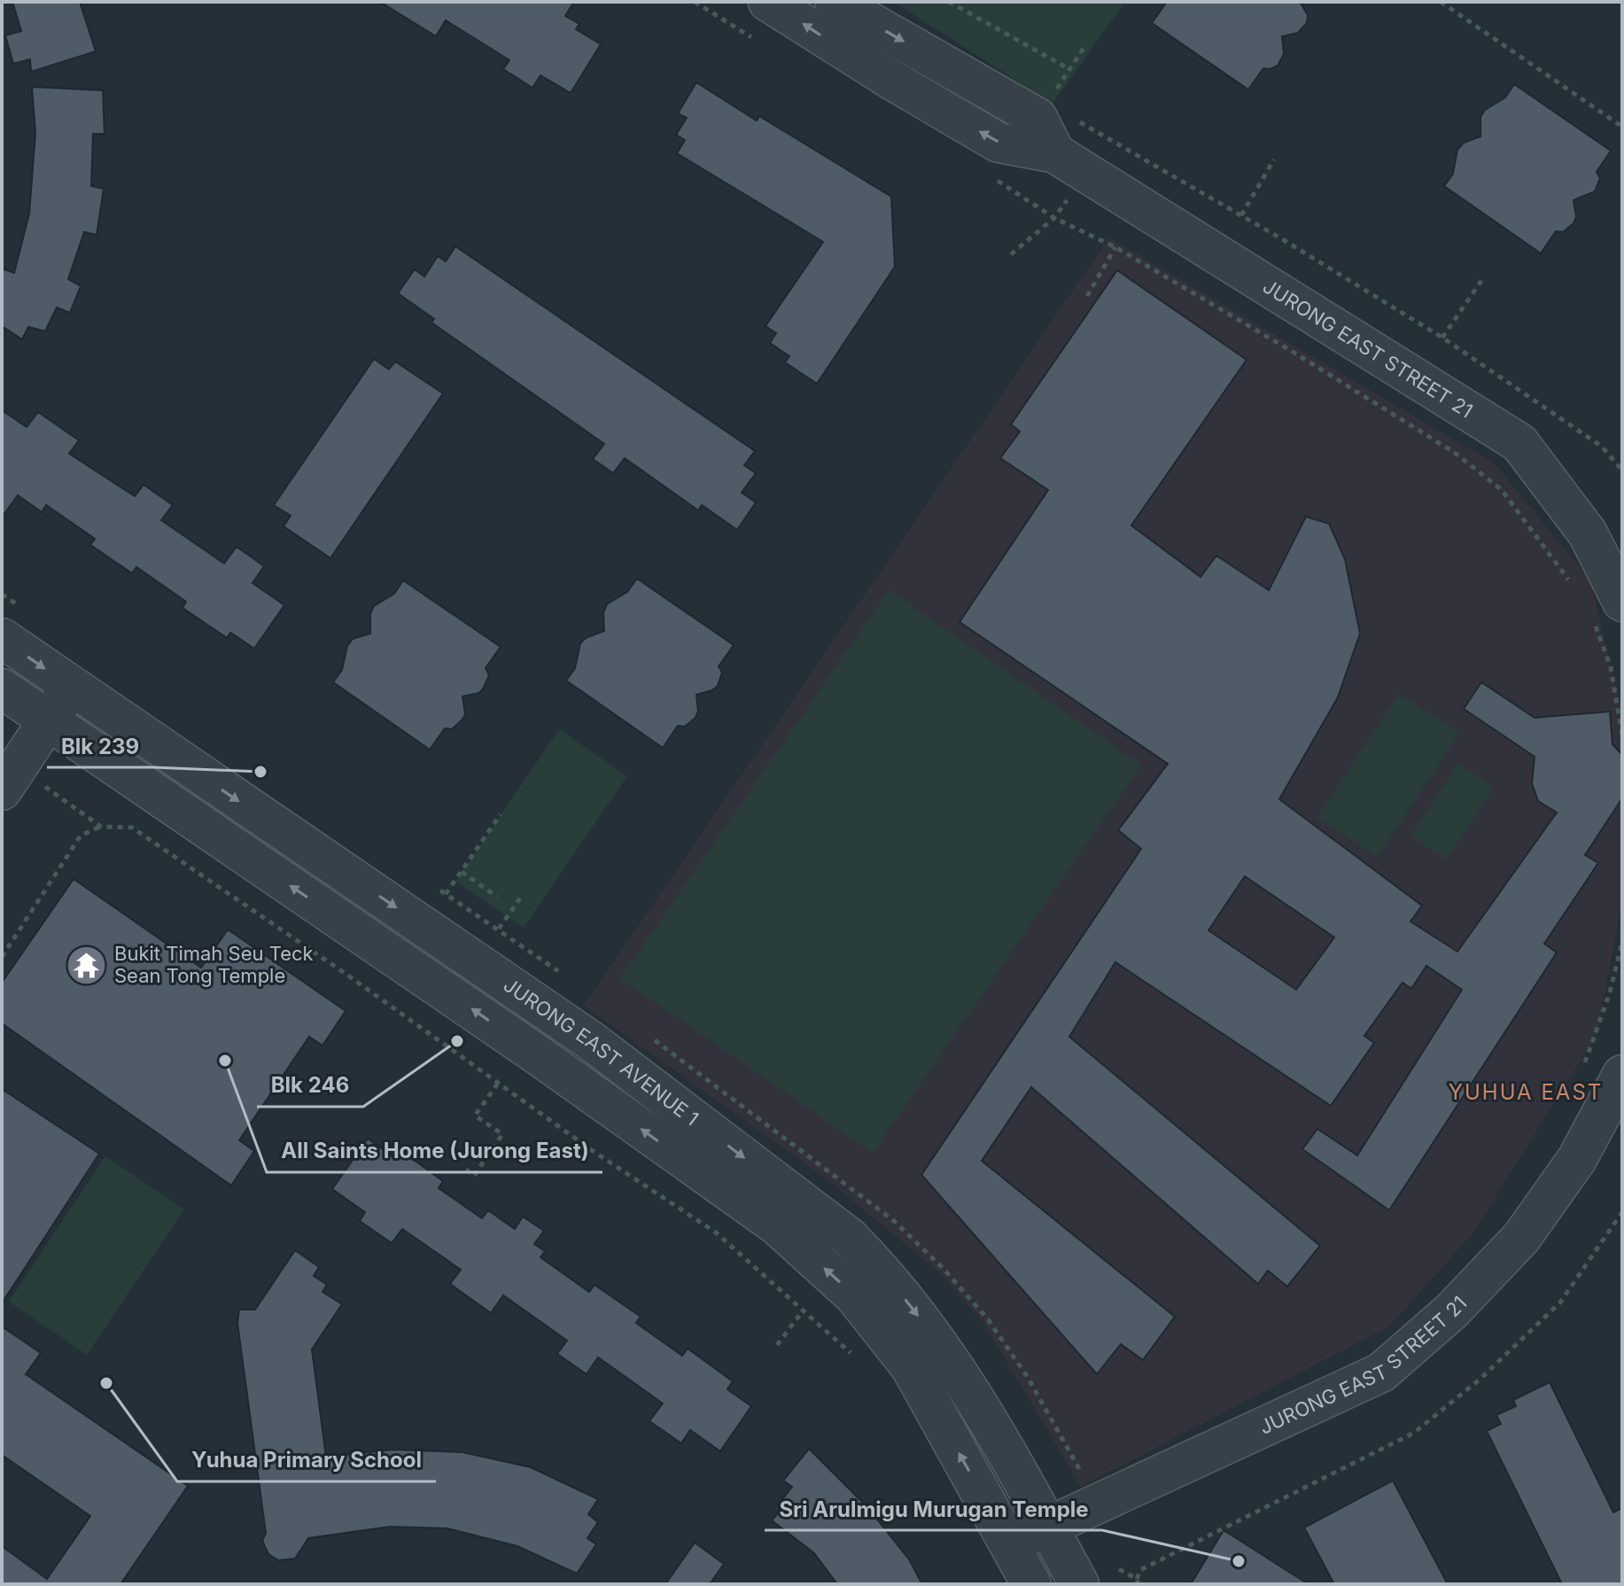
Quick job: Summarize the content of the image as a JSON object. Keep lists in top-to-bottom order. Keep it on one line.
{"streets":{"street":["JURONG EAST STREET 21","JURONG EAST AVENUE 1"]},"crossings":[["JURONG EAST STREET 21","JURONG EAST AVENUE 1"]],"districts":["YUHUA EAST"],"places":{"other":["Blk 239","Blk 246","All Saints Home (Jurong East)","Yuhua Primary School","Sri Arulmigu Murugan Temple"],"temple":["Bukit Timah Seu Teck Sean Tong Temple"]}}
